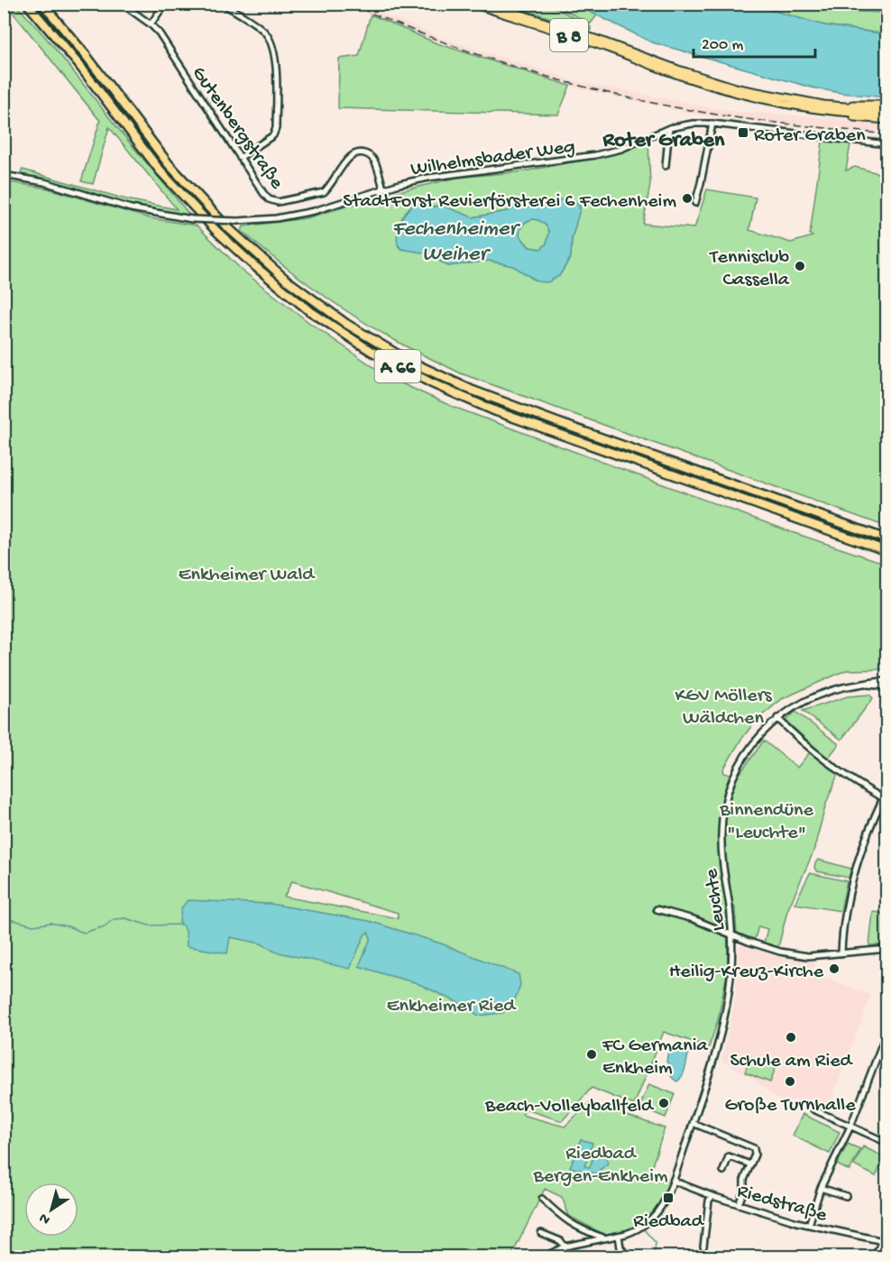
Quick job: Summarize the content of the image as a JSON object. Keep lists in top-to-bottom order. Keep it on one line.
{"streets":{"highway":["A 66"],"main road":["B 8"],"street":["Gutenbergstraße","Wilhelmsbader Weg","Leuchte","Riedstraße"]},"crossings":[["Gutenbergstraße","Wilhelmsbader Weg"],["Leuchte","Riedstraße"]],"districts":["Roter Graben"],"water":["Fechenheimer Weiher"],"parks":["Enkheimer Wald","KGV Möllers Wäldchen","Binnendüne \"Leuchte\"","Enkheimer Ried","Riedbad Bergen-Enkheim"],"places":{"transit":["Roter Graben","Riedbad"],"other":["StadtForst Revierförsterei 6 Fechenheim","Tennisclub Cassella","Heilig-Kreuz-Kirche","Schule am Ried","FC Germania Enkheim","Große Turnhalle","Beach-Volleyballfeld"]},"scale_bar":"200 m","north":"bottom left"}
